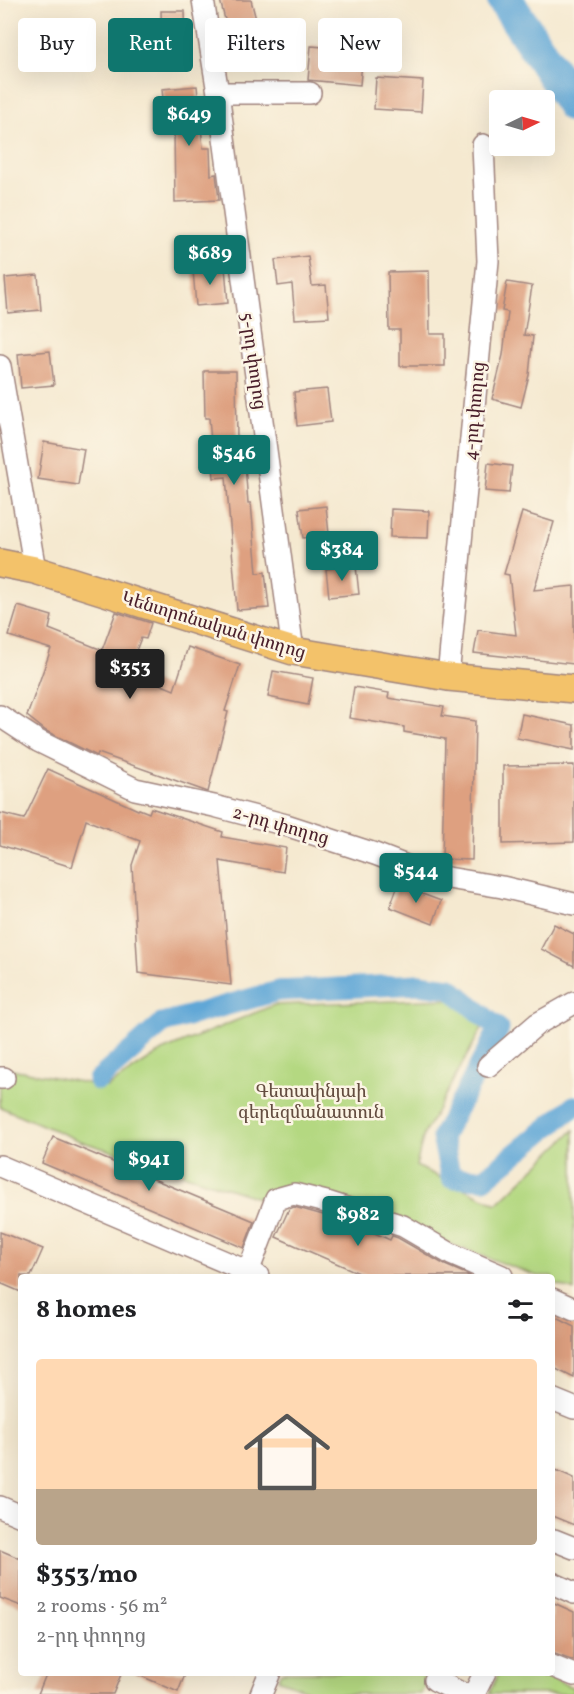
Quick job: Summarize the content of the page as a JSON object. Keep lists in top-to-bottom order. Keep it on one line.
{"streets":{"main road":["Կենտրոնական փողոց"],"street":["5-րդ փողոց","4-րդ փողոց","2-րդ փողոց"]},"crossings":[["5-րդ փողոց","Կենտրոնական փողոց"],["4-րդ փողոց","Կենտրոնական փողոց"]],"parks":["Գետափնյաի գերեզմանատուն"],"north":"right","page":{"chip":["Buy","Rent","Filters","New"],"price":["$649","$689","$546","$384","$353","$544","$941","$982"],"heading":"8 homes","list":[{"name":"$353/mo","note":"2 rooms · 56 m² · 2-րդ փողոց"}]}}
